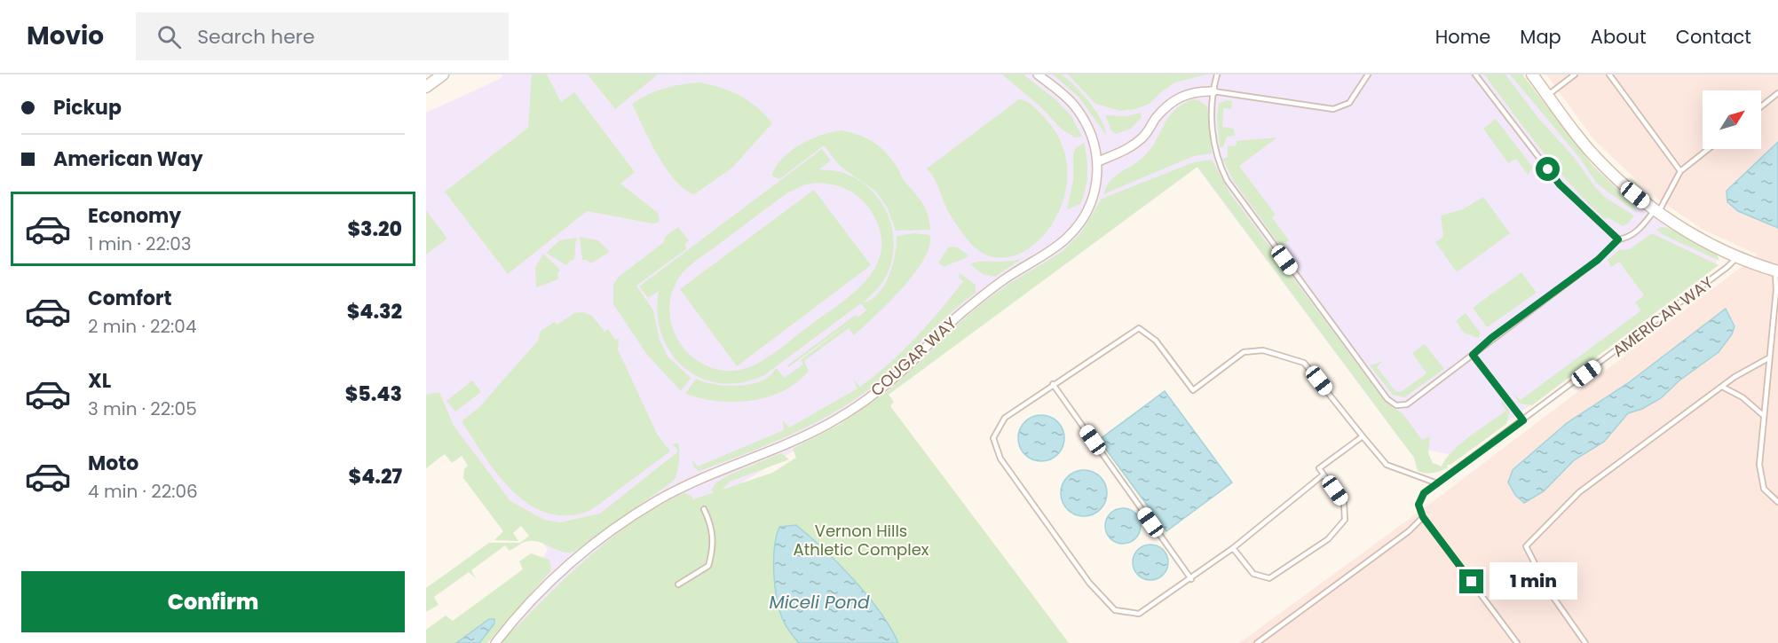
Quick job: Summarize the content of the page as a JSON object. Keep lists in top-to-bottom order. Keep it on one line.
{"streets":{"street":["COUGAR WAY"],"lane":["AMERICAN WAY"]},"water":["Miceli Pond"],"parks":["Vernon Hills Athletic Complex"],"north":"top right","page":{"header":"Movio","search":"Search here","nav":["Home","Map","About","Contact"],"banner":["Pickup","American Way"],"list":[{"name":"Economy","note":"1 min · 22:03","value":"$3.20"},{"name":"Comfort","note":"2 min · 22:04","value":"$4.32"},{"name":"XL","note":"3 min · 22:05","value":"$5.43"},{"name":"Moto","note":"4 min · 22:06","value":"$4.27"}],"buttons":"Confirm","bubble":"1 min"}}
